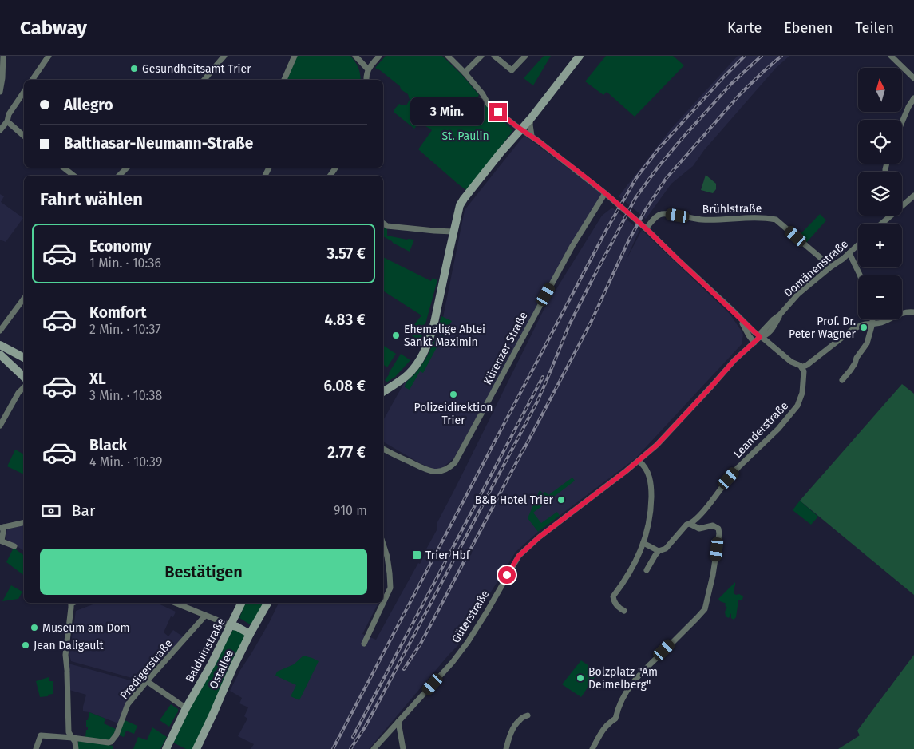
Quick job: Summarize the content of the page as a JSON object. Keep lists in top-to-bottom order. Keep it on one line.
{"streets":{"main road":["Balduinstraße","Ostallee"],"street":["Brühlstraße","Domänenstraße","Kürenzer Straße","Leanderstraße","Güterstraße","Predigerstraße"]},"crossings":[["Brühlstraße","Domänenstraße"],["Domänenstraße","Güterstraße"]],"parks":["St. Paulin"],"places":{"other":["Gesundheitsamt Trier","Prof. Dr. Peter Wagner","Ehemalige Abtei Sankt Maximin","Polizeidirektion Trier","B&B Hotel Trier","Museum am Dom","Jean Daligault","Bolzplatz \"Am Deimelberg\""],"transit":["Trier Hbf"]},"north":"top","page":{"header":"Cabway","nav":["Karte","Ebenen","Teilen"],"map_buttons":["+","−"],"banner":["Allegro","Balthasar-Neumann-Straße"],"bubble":"3 Min.","heading":"Fahrt wählen","list":[{"name":"Economy","note":"1 Min. · 10:36","value":"3.57 €"},{"name":"Komfort","note":"2 Min. · 10:37","value":"4.83 €"},{"name":"XL","note":"3 Min. · 10:38","value":"6.08 €"},{"name":"Black","note":"4 Min. · 10:39","value":"2.77 €"}],"pay":["Bar","910 m"],"buttons":"Bestätigen"}}
